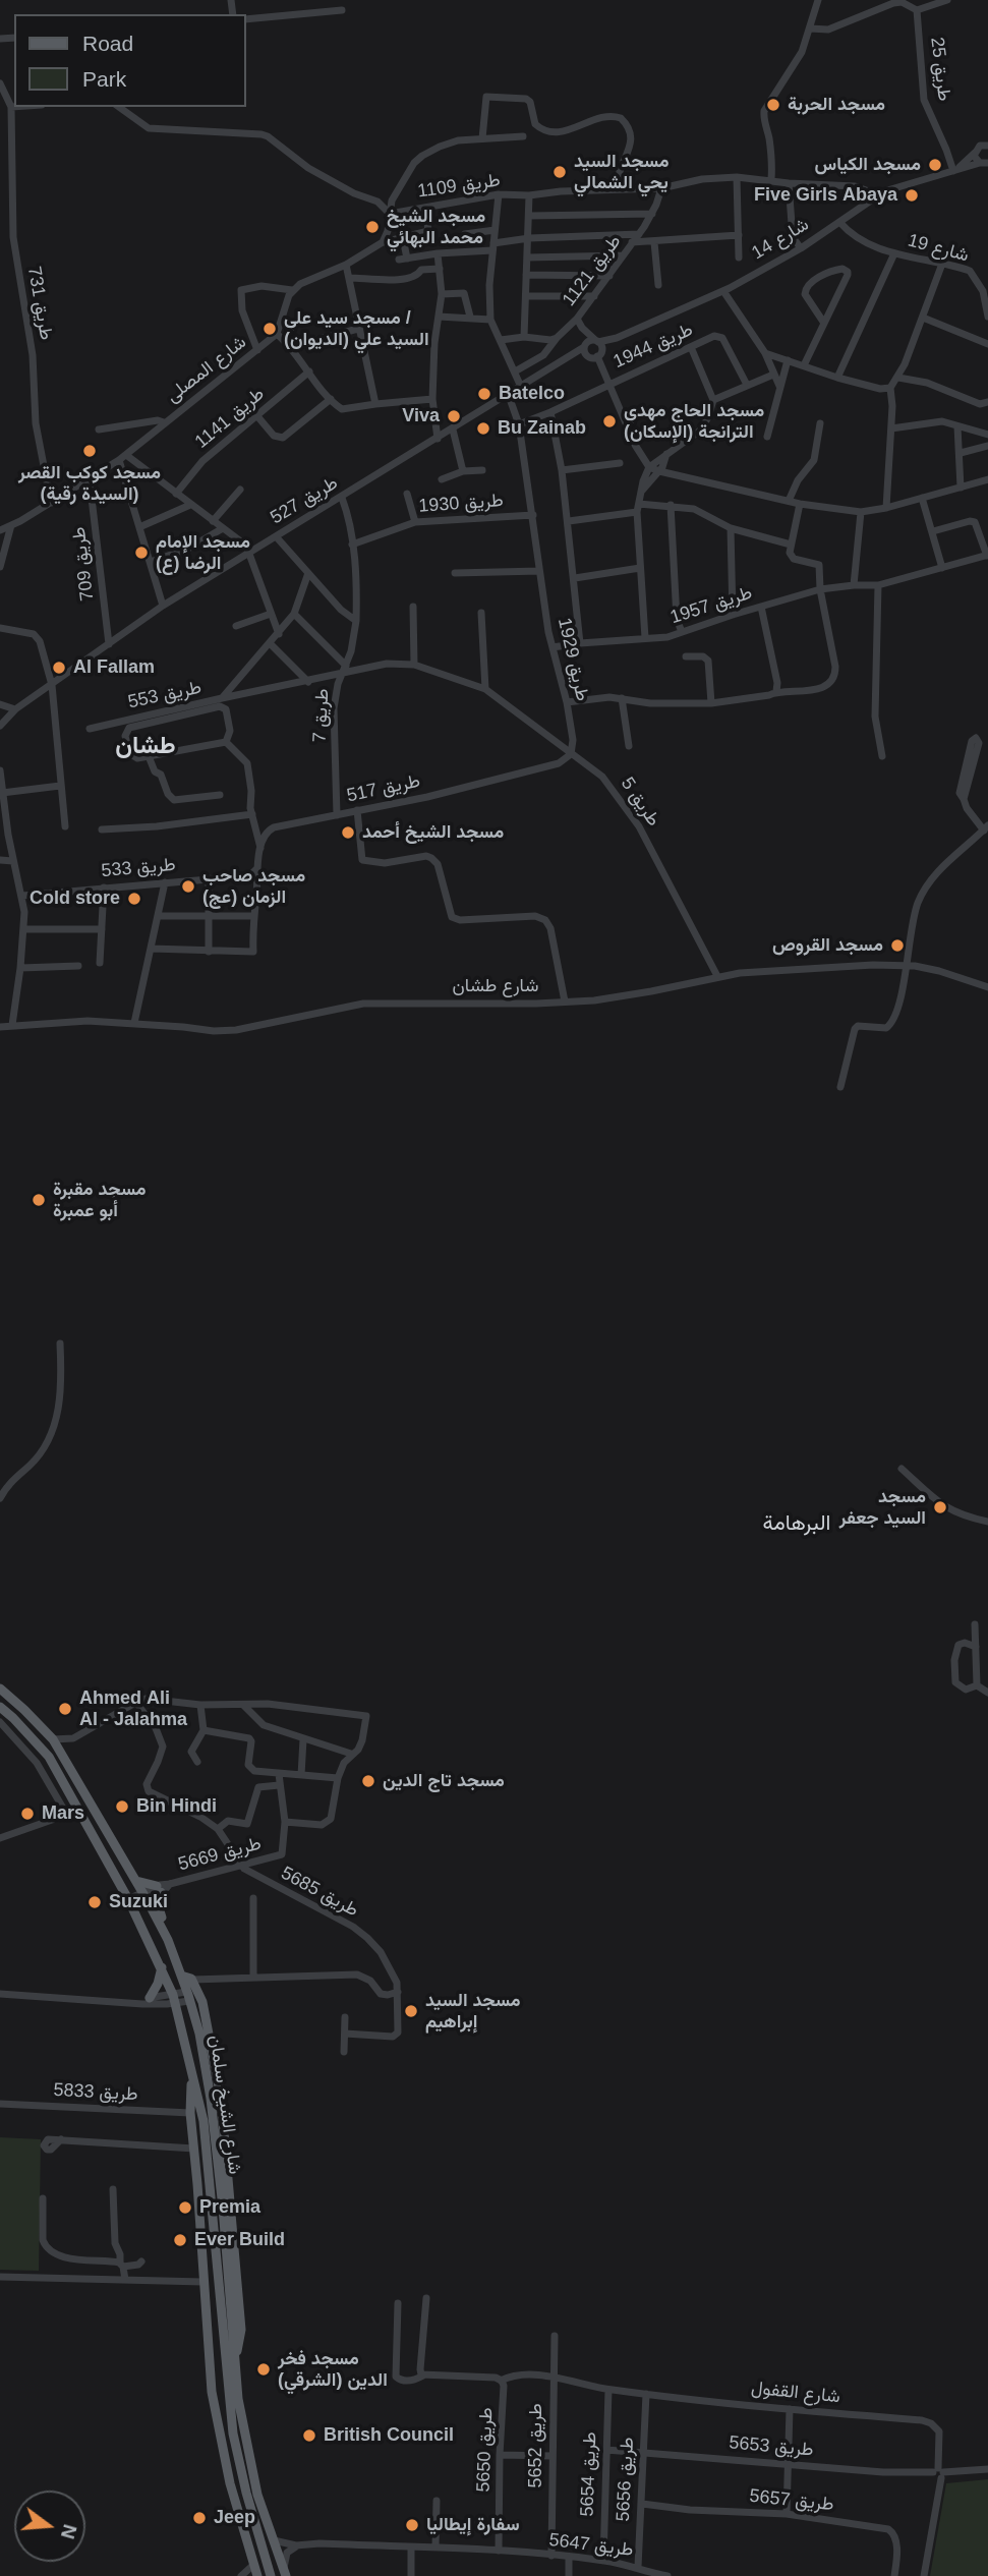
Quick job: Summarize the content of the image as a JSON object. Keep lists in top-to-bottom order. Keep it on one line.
{"streets":{"main road":["شارع الشيخ سلمان"],"street":["طريق 25","طريق 1109","شارع 14","شارع 19","طريق 1121","طريق 731","طريق 1944","شارع المصلى","طريق 1141","طريق 527","طريق 1930","طريق 709","طريق 1957","طريق 1929","طريق 553","طريق 7","طريق 517","طريق 5","طريق 533","شارع طشان","طريق 5669","طريق 5685","طريق 5833","شارع القفول","طريق 5652","طريق 5653","طريق 5650","طريق 5654","طريق 5656","طريق 5657","طريق 5647"]},"crossings":[["طريق 25","شارع 14"],["طريق 1109","شارع 14"],["طريق 1109","طريق 1121"],["شارع 14","شارع 19"],["شارع 14","طريق 527"],["طريق 731","شارع المصلى"],["طريق 1944","طريق 1929"],["شارع المصلى","طريق 709"],["طريق 527","طريق 709"],["طريق 527","طريق 1929"],["طريق 527","طريق 7"],["طريق 1930","طريق 1929"],["طريق 1930","طريق 7"],["طريق 1957","طريق 1929"],["طريق 1929","طريق 517"],["طريق 1929","طريق 5"],["طريق 553","طريق 5"],["طريق 7","طريق 517"],["طريق 7","طريق 5"],["طريق 517","طريق 5"],["طريق 517","طريق 533"],["طريق 5","شارع طشان"],["طريق 5669","طريق 5685"],["طريق 5669","شارع الشيخ سلمان"],["شارع القفول","طريق 5652"],["شارع القفول","طريق 5653"],["شارع القفول","طريق 5650"],["شارع القفول","طريق 5654"],["شارع القفول","طريق 5656"],["طريق 5652","طريق 5647"],["طريق 5653","طريق 5654"],["طريق 5653","طريق 5656"],["طريق 5650","طريق 5647"],["طريق 5654","طريق 5647"],["طريق 5656","طريق 5657"],["طريق 5656","طريق 5647"]],"districts":["طشان","البرهامة"],"places":["مسجد الحربة","مسجد الكياس","مسجد السيد يحي الشمالي","Five Girls Abaya","مسجد الشيخ محمد البهائي","مسجد سيد علي / السيد علي (الديوان)","Batelco","Viva","مسجد الحاج مهدي الترانجة (الإسكان)","Bu Zainab","مسجد كوكب القصر (السيدة رقية)","مسجد الإمام الرضا (ع)","Al Fallam","مسجد الشيخ أحمد","مسجد صاحب الزمان (عج)","Cold store","مسجد القروص","مسجد مقبرة أبو عمبرة","مسجد السيد جعفر","Ahmed Ali Al - Jalahma","مسجد تاج الدين","Bin Hindi","Mars","Suzuki","مسجد السيد إبراهيم","Premia","Ever Build","مسجد فخر الدين (الشرقي)","British Council","Jeep","سفارة إيطاليا"],"legend":["Road","Park"],"north":"right"}
